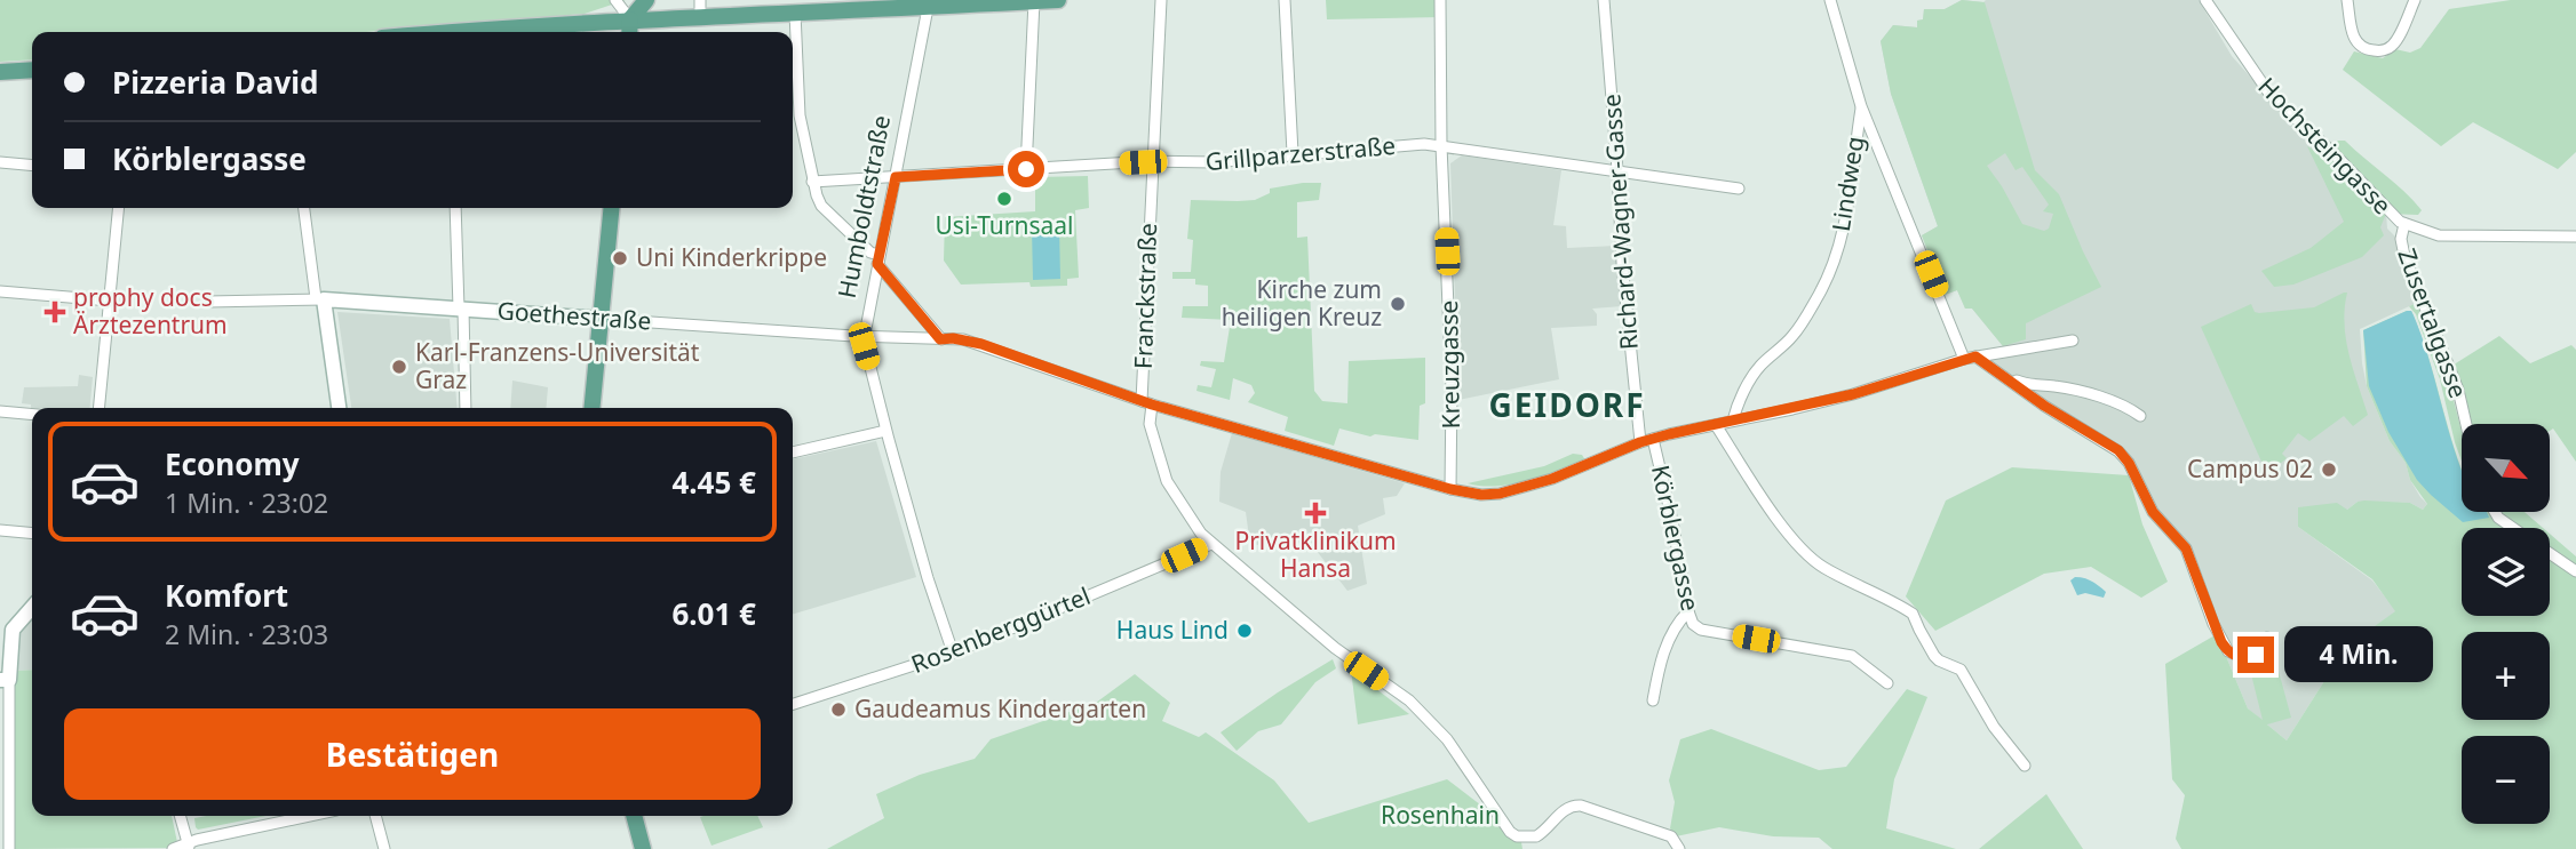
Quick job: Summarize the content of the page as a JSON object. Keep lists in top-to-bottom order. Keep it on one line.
{"streets":{"street":["Hochsteingasse","Grillparzerstraße","Lindweg","Humboldtstraße","Richard-Wagner-Gasse","Franckstraße","Goethestraße","Zusertalgasse","Kreuzgasse","Körblergasse","Rosenberggürtel"]},"crossings":[["Hochsteingasse","Zusertalgasse"],["Grillparzerstraße","Humboldtstraße"],["Grillparzerstraße","Richard-Wagner-Gasse"],["Grillparzerstraße","Franckstraße"],["Grillparzerstraße","Kreuzgasse"],["Lindweg","Körblergasse"],["Humboldtstraße","Goethestraße"],["Humboldtstraße","Rosenberggürtel"],["Richard-Wagner-Gasse","Körblergasse"],["Franckstraße","Körblergasse"],["Franckstraße","Rosenberggürtel"],["Goethestraße","Körblergasse"],["Kreuzgasse","Körblergasse"]],"districts":["GEIDORF"],"parks":["Rosenhain"],"places":{"other":["Usi-Turnsaal","Uni Kinderkrippe","Kirche zum heiligen Kreuz","Karl-Franzens-Universität Graz","Campus 02","Haus Lind","Gaudeamus Kindergarten"],"health":["prophy docs Ärztezentrum","Privatklinikum Hansa"]},"north":"bottom right","page":{"banner":["Pizzeria David","Körblergasse"],"list":[{"name":"Economy","note":"1 Min. · 23:02","value":"4.45 €"},{"name":"Komfort","note":"2 Min. · 23:03","value":"6.01 €"}],"map_buttons":["+","−"],"bubble":"4 Min.","buttons":"Bestätigen"}}
